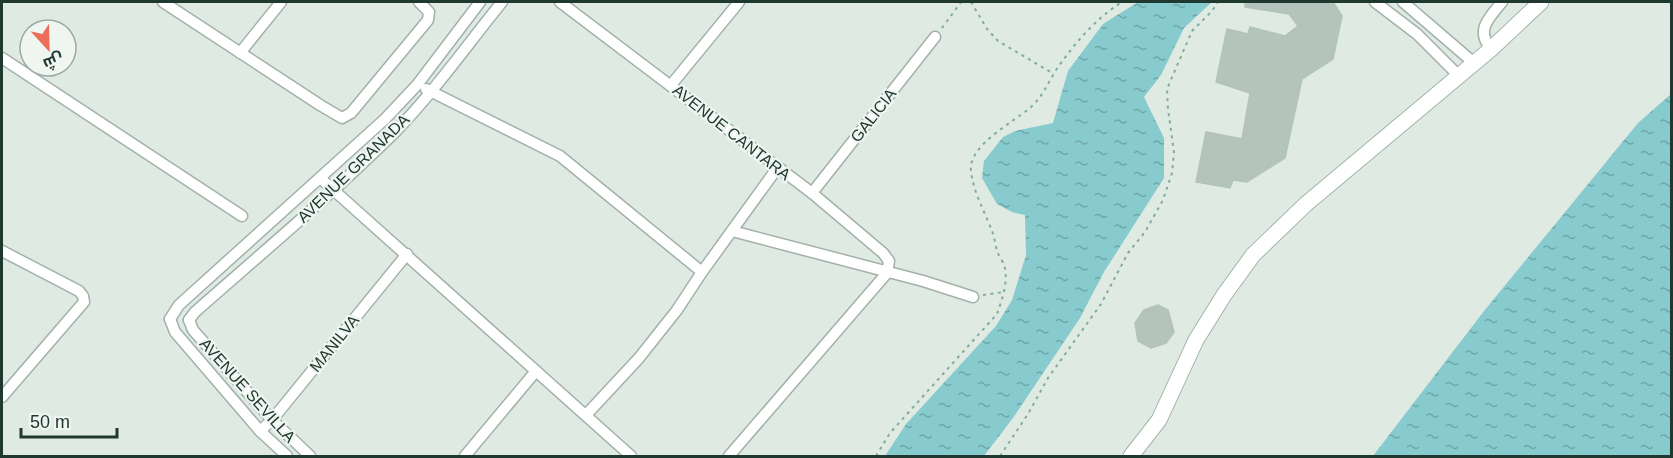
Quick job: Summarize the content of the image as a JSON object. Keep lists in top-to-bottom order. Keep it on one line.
{"streets":{"street":["GALICIA","AVENUE CANTARA","AVENUE GRANADA","MANILVA","AVENUE SEVILLA"]},"crossings":[["GALICIA","AVENUE CANTARA"],["AVENUE GRANADA","AVENUE SEVILLA"],["MANILVA","AVENUE SEVILLA"]],"scale_bar":"50 m","north":"bottom"}
